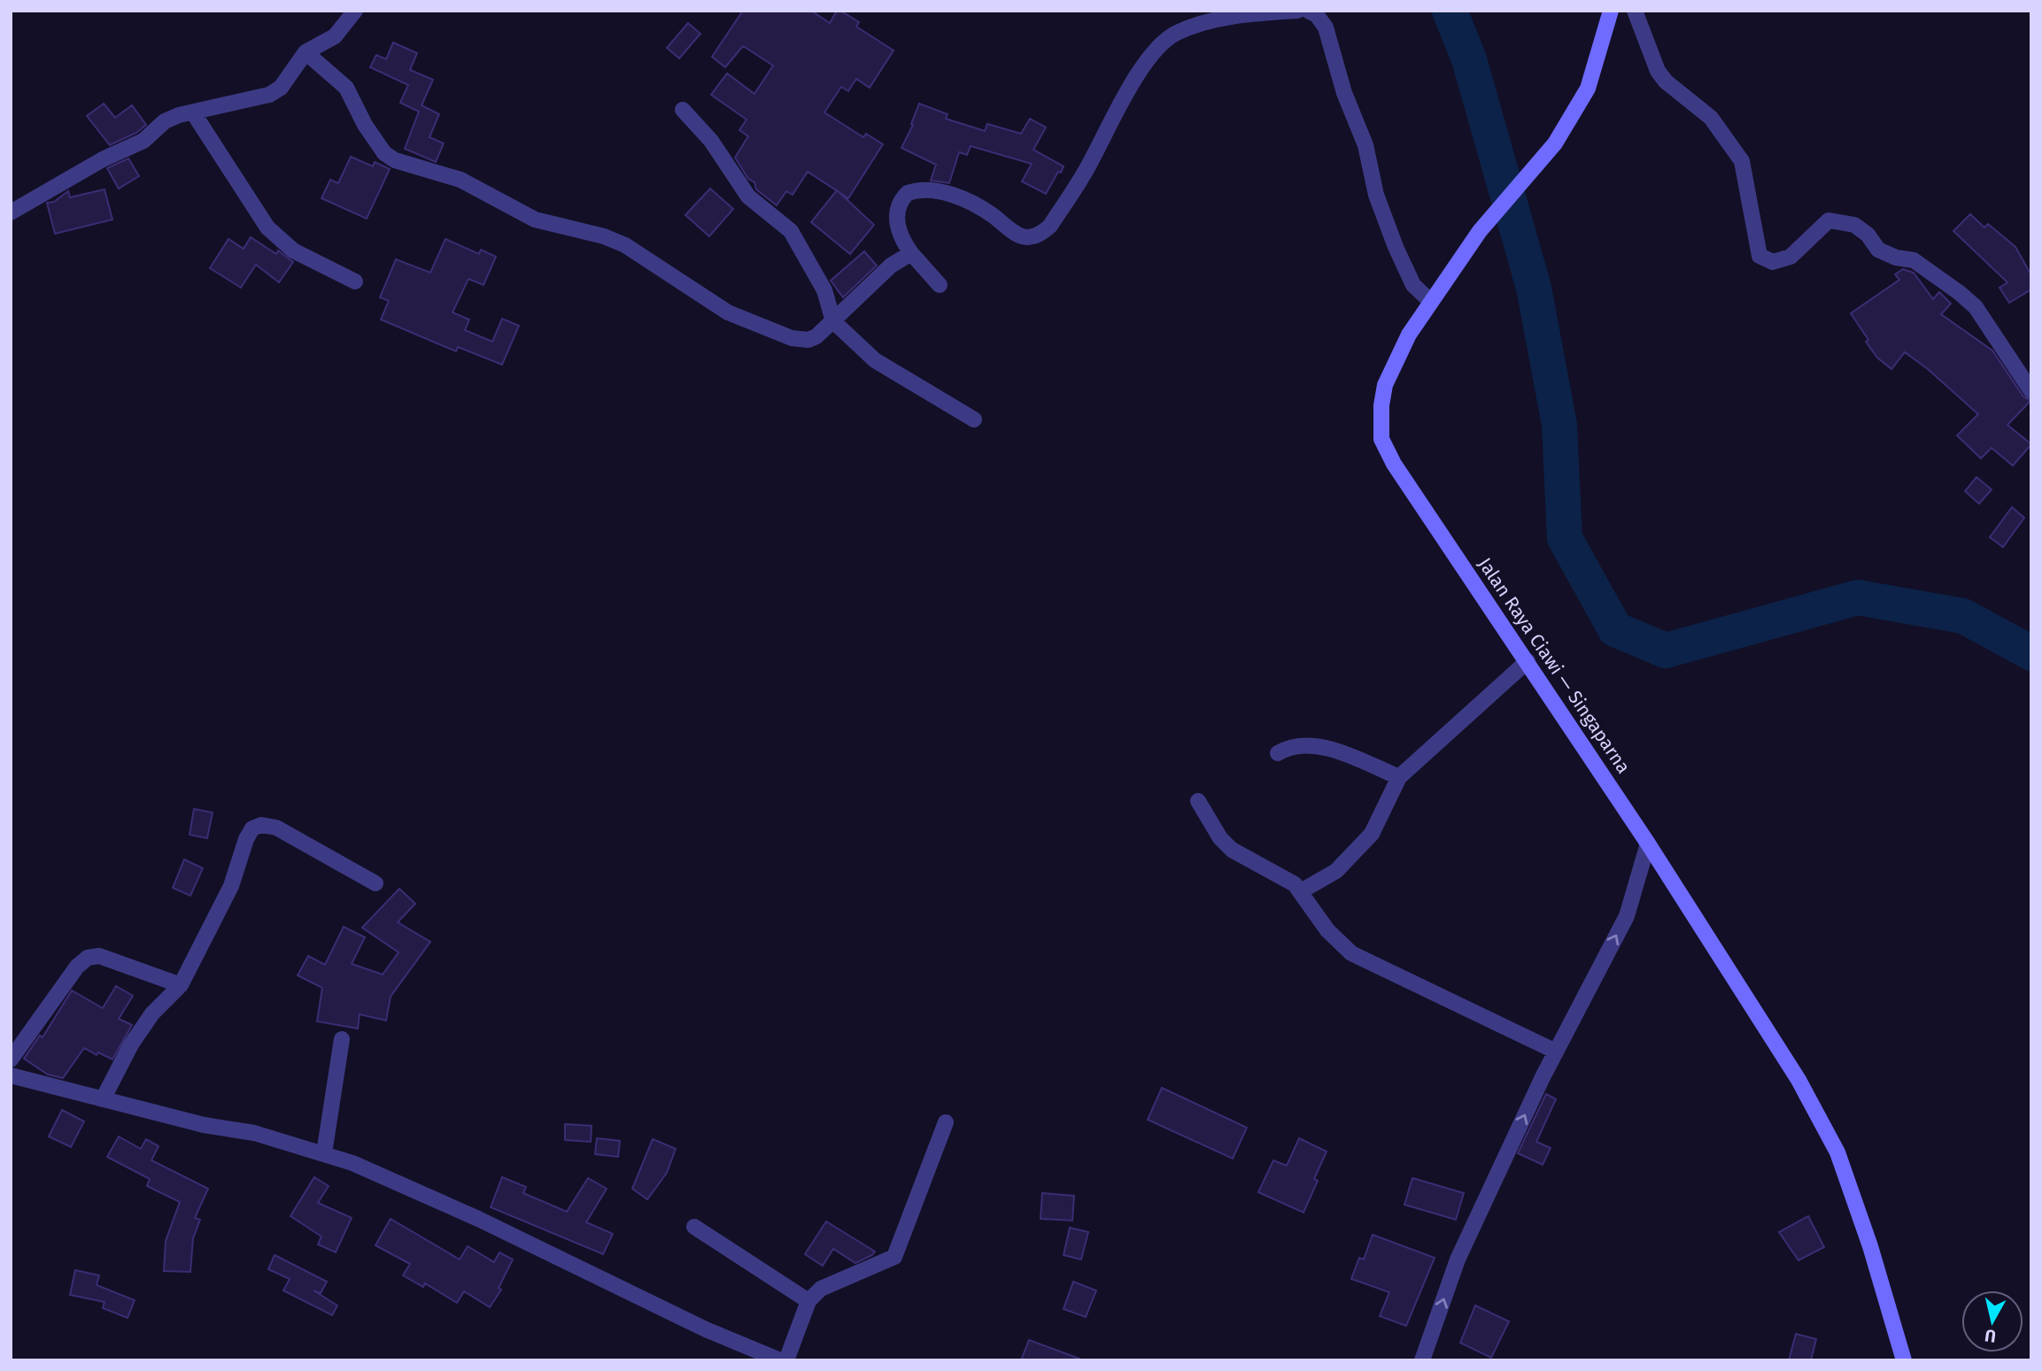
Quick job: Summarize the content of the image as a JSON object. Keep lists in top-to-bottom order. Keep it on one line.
{"streets":{"main road":["Jalan Raya Ciawi — Singaparna"]},"north":"bottom"}
